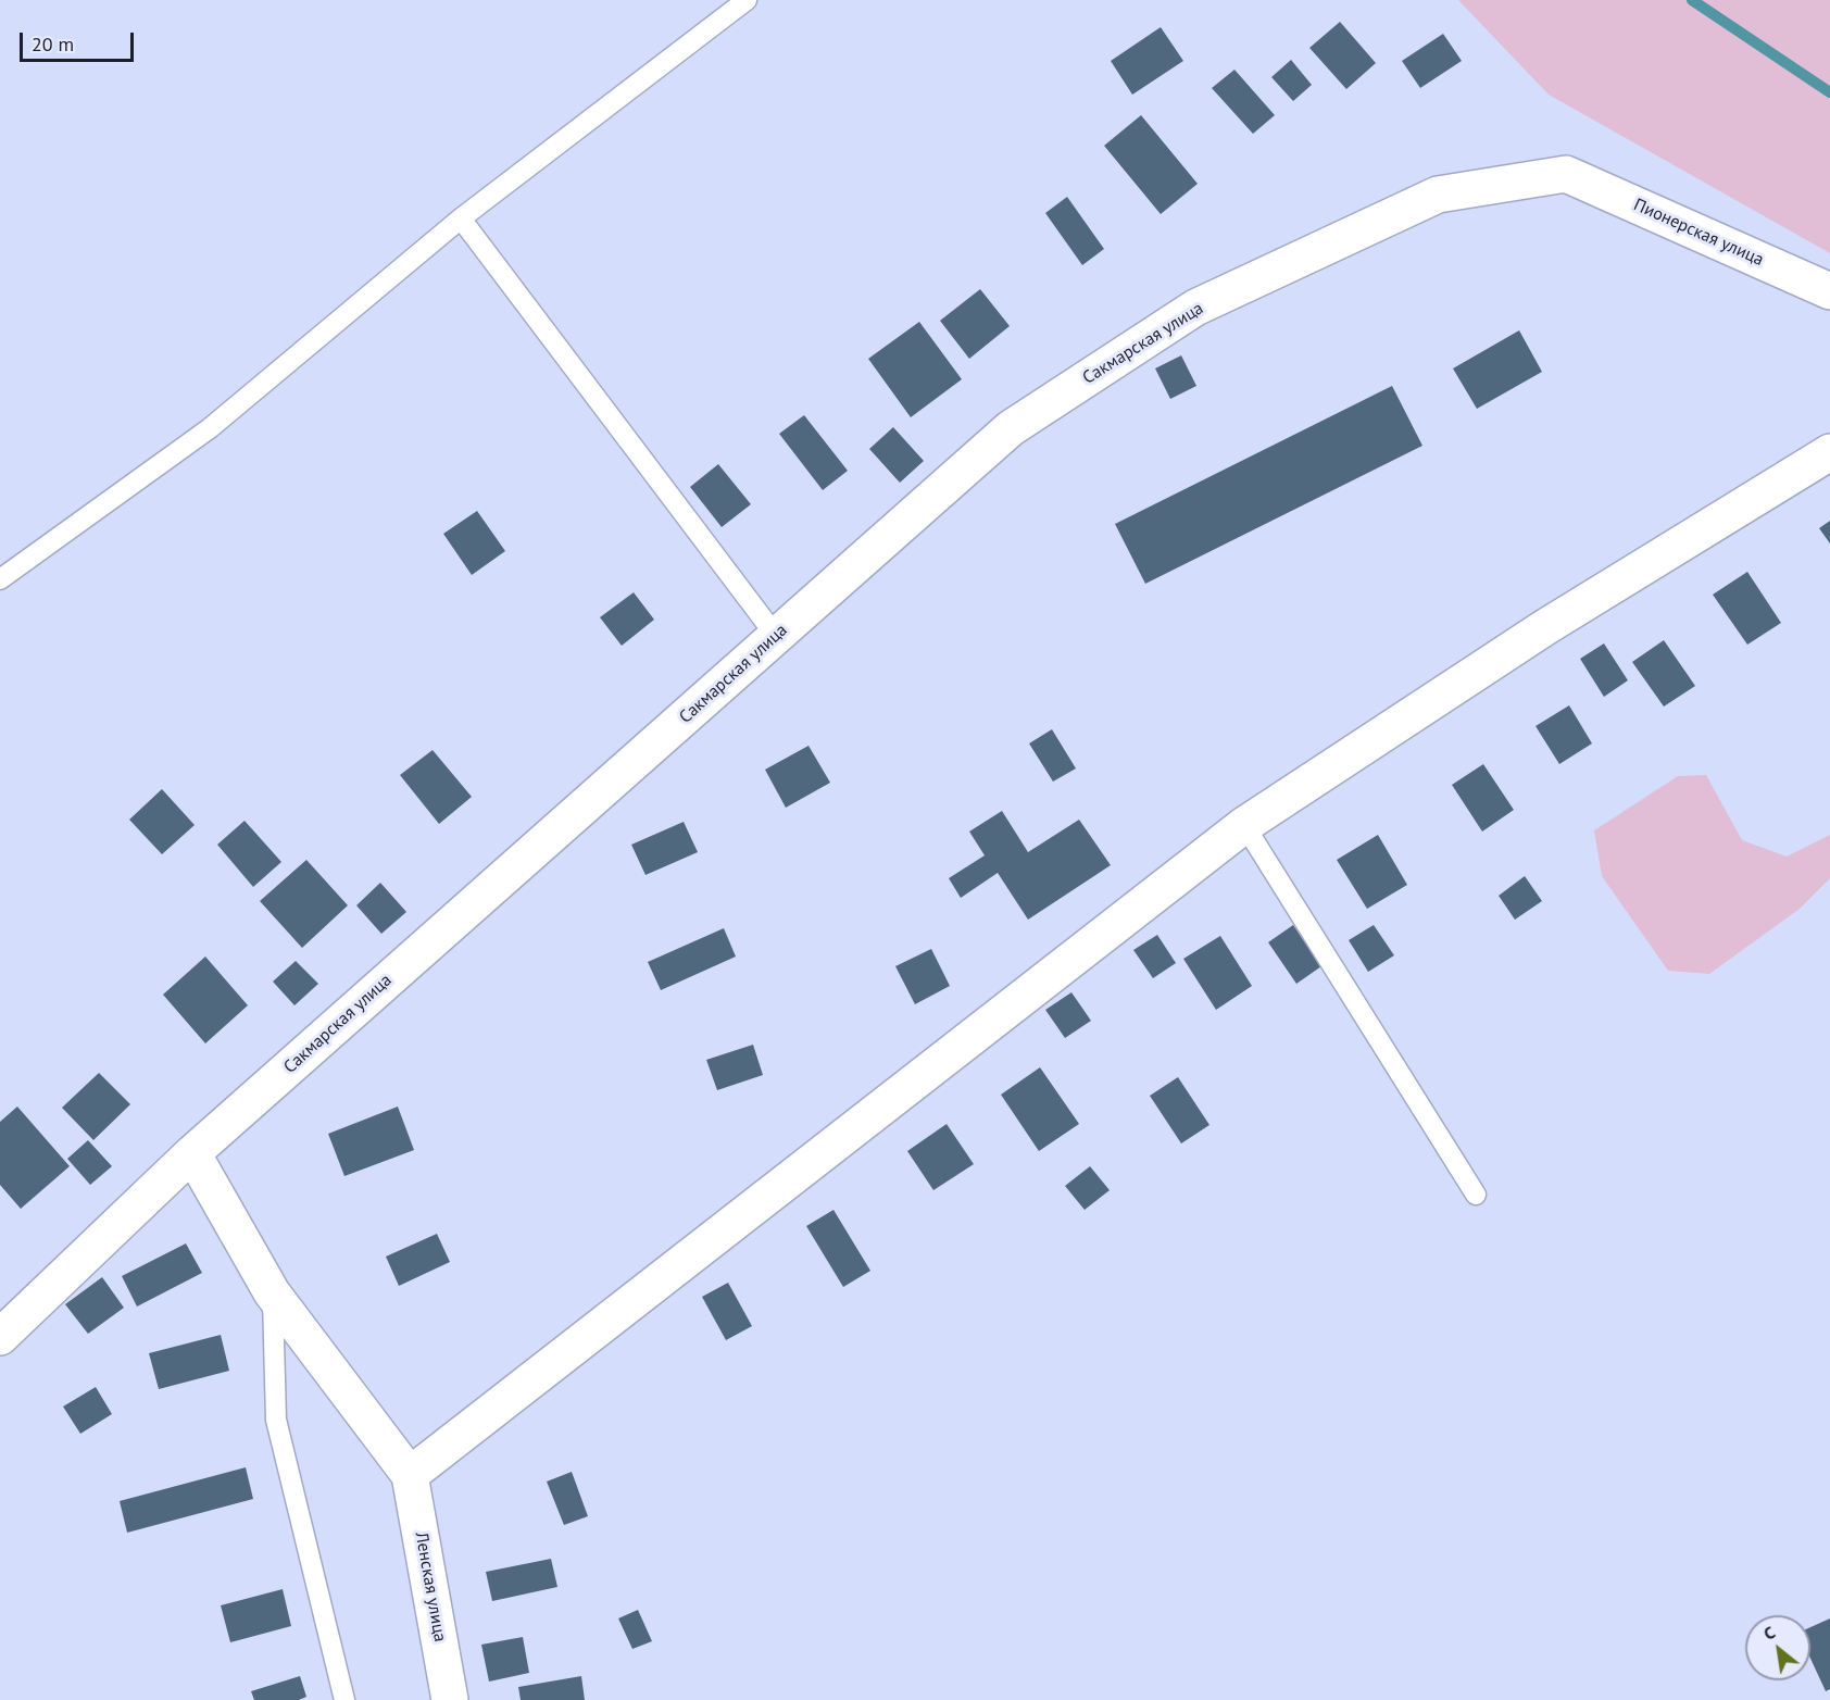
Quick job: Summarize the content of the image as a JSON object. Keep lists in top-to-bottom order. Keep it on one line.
{"streets":{"street":["Пионерская улица","Сакмарская улица","Ленская улица"]},"crossings":[["Пионерская улица","Сакмарская улица"]],"scale_bar":"20 m","north":"top left"}
